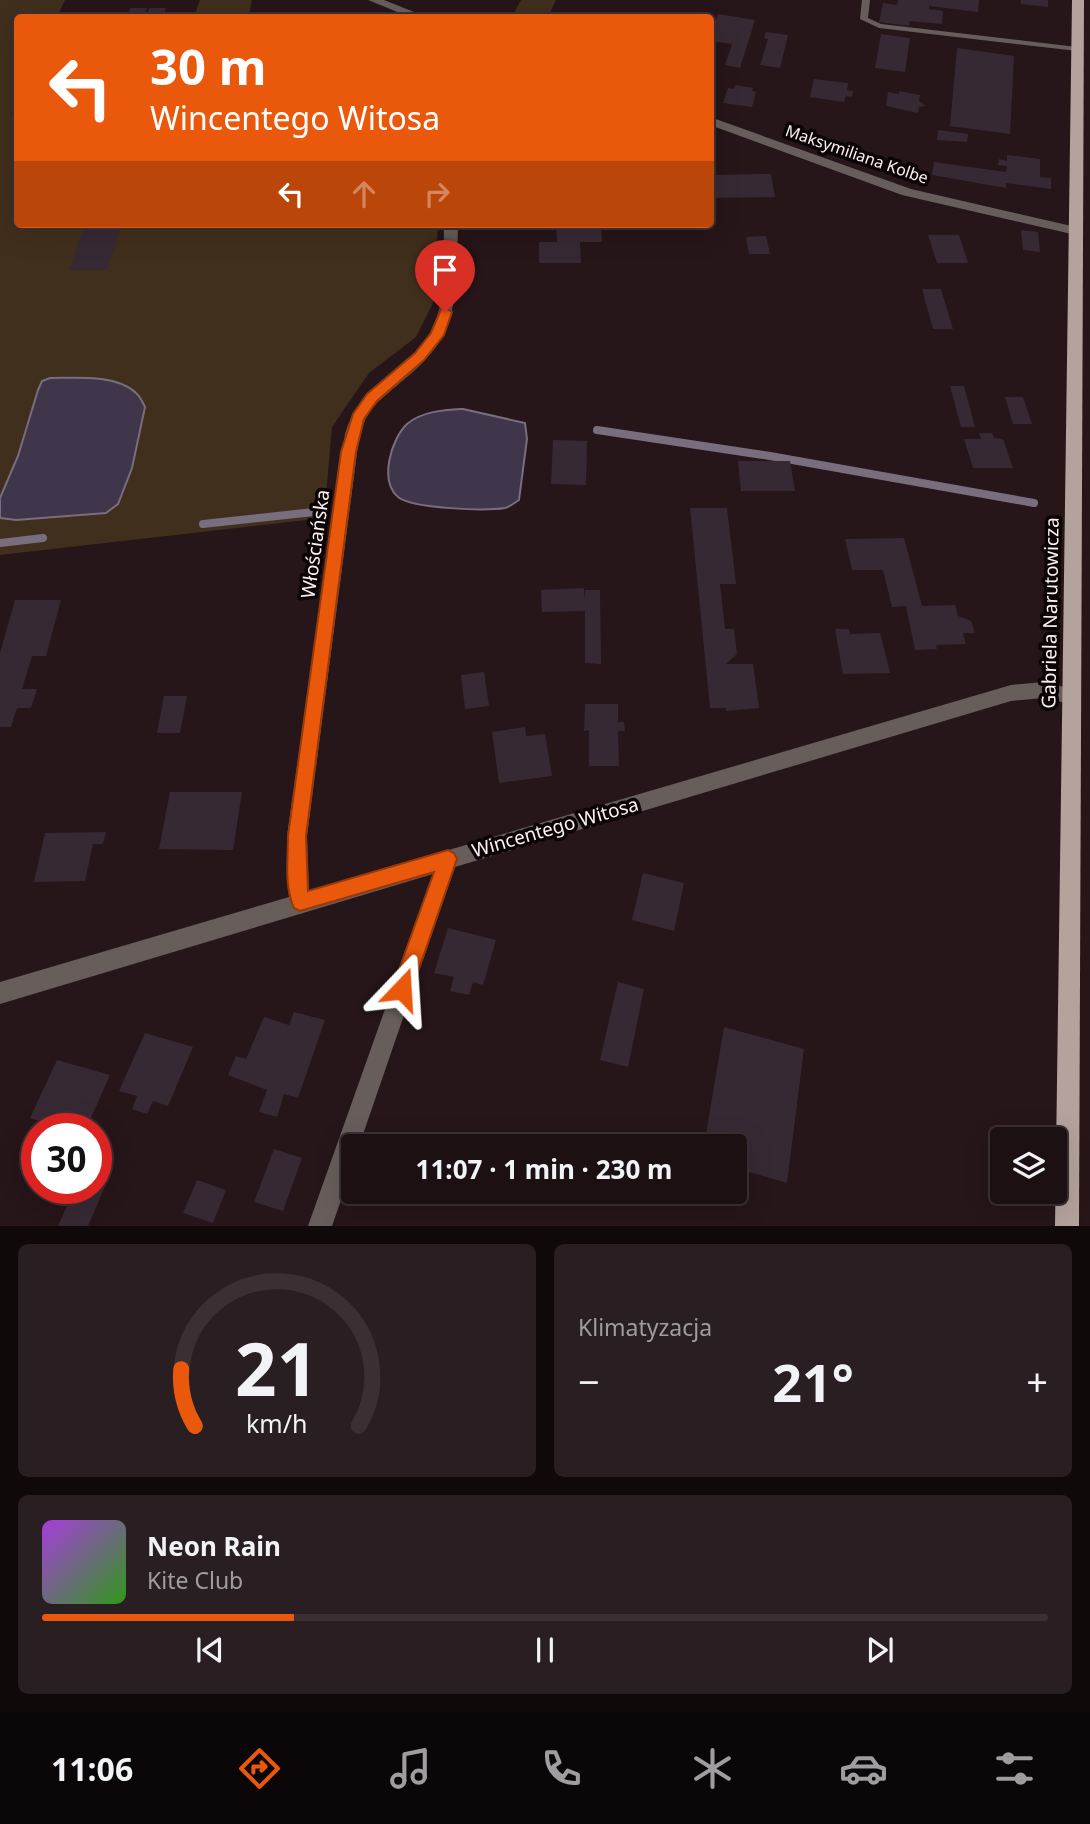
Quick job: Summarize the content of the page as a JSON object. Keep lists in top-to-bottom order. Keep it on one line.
{"streets":{"main road":["Gabriela Narutowicza"],"street":["Maksymiliana Kolbe","Włościańska","Wincentego Witosa"]},"crossings":[["Maksymiliana Kolbe","Gabriela Narutowicza"],["Włościańska","Wincentego Witosa"],["Gabriela Narutowicza","Wincentego Witosa"]],"page":{"turn":["30 m","Wincentego Witosa"],"limit":"30","trip":"11:07 · 1 min · 230 m","tile":"Klimatyzacja","heat":["−","21°","+"],"song":["Neon Rain","Kite Club"],"tabs":"11:06","gauge":["21","km/h"]}}
